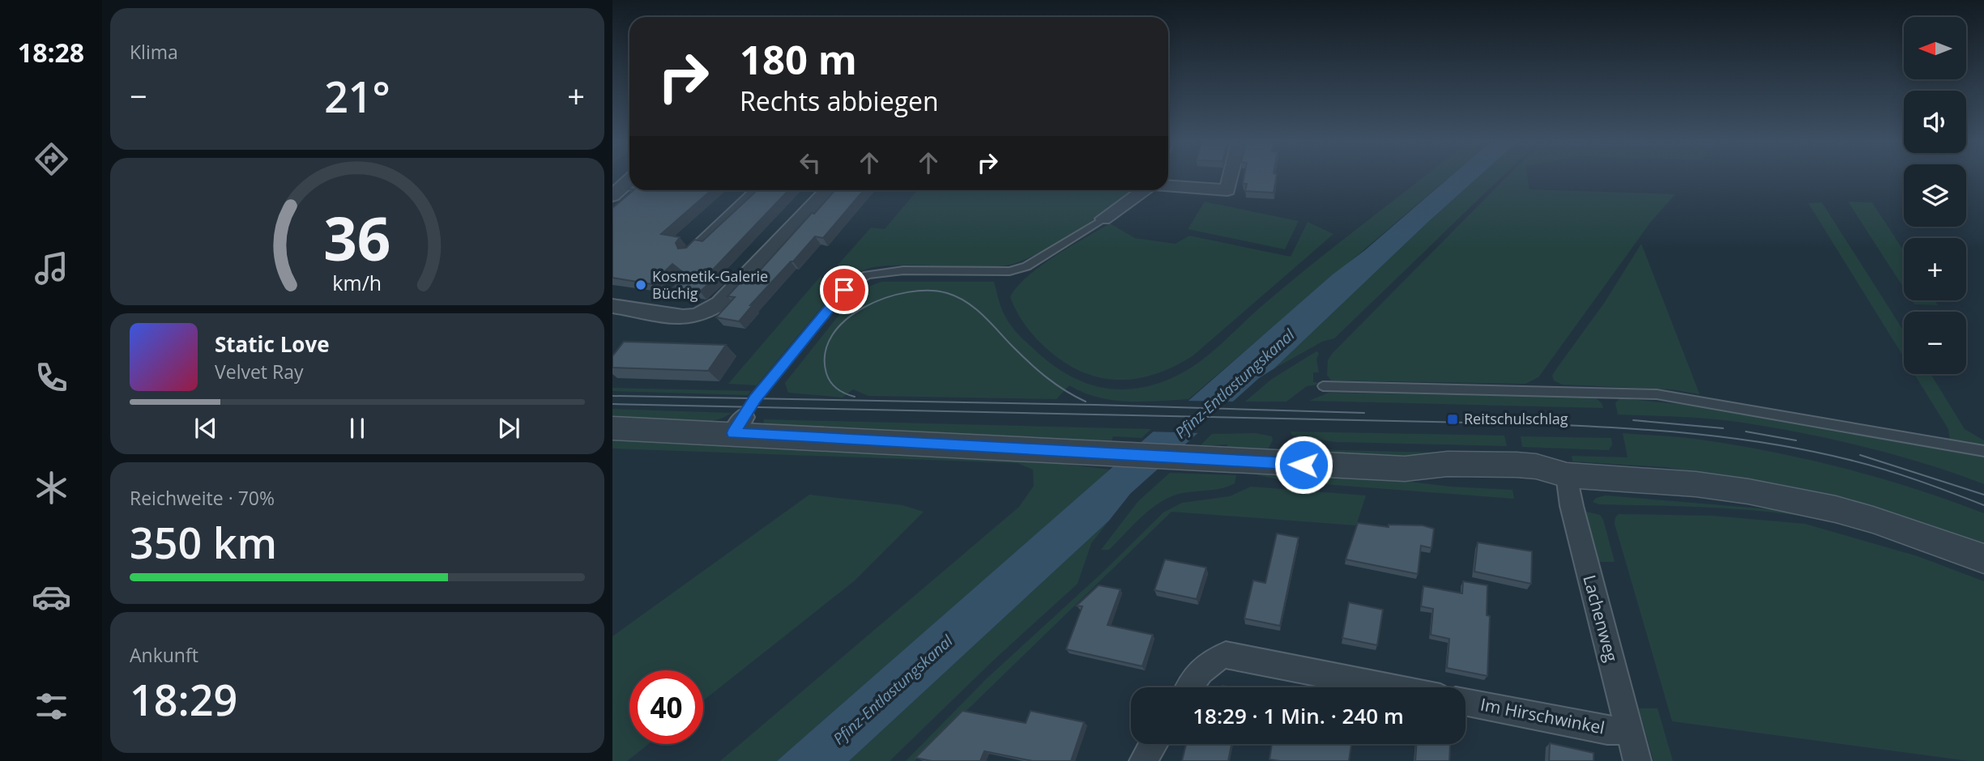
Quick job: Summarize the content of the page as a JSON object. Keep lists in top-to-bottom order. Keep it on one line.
{"streets":{"street":["Lachenweg","Im Hirschwinkel"]},"crossings":[["Lachenweg","Im Hirschwinkel"]],"water":["Pfinz-Entlastungskanal"],"places":{"other":["Kosmetik-Galerie Büchig"],"transit":["Reitschulschlag"]},"north":"left","page":{"tabs":"18:28","tile":["Klima",["Reichweite · 70%","350 km"],["Ankunft","18:29"]],"map_buttons":["+","−"],"turn":["180 m","Rechts abbiegen"],"heat":["−","21°","+"],"song":["Static Love","Velvet Ray"],"limit":"40","trip":"18:29 · 1 Min. · 240 m","gauge":["36","km/h"]}}
